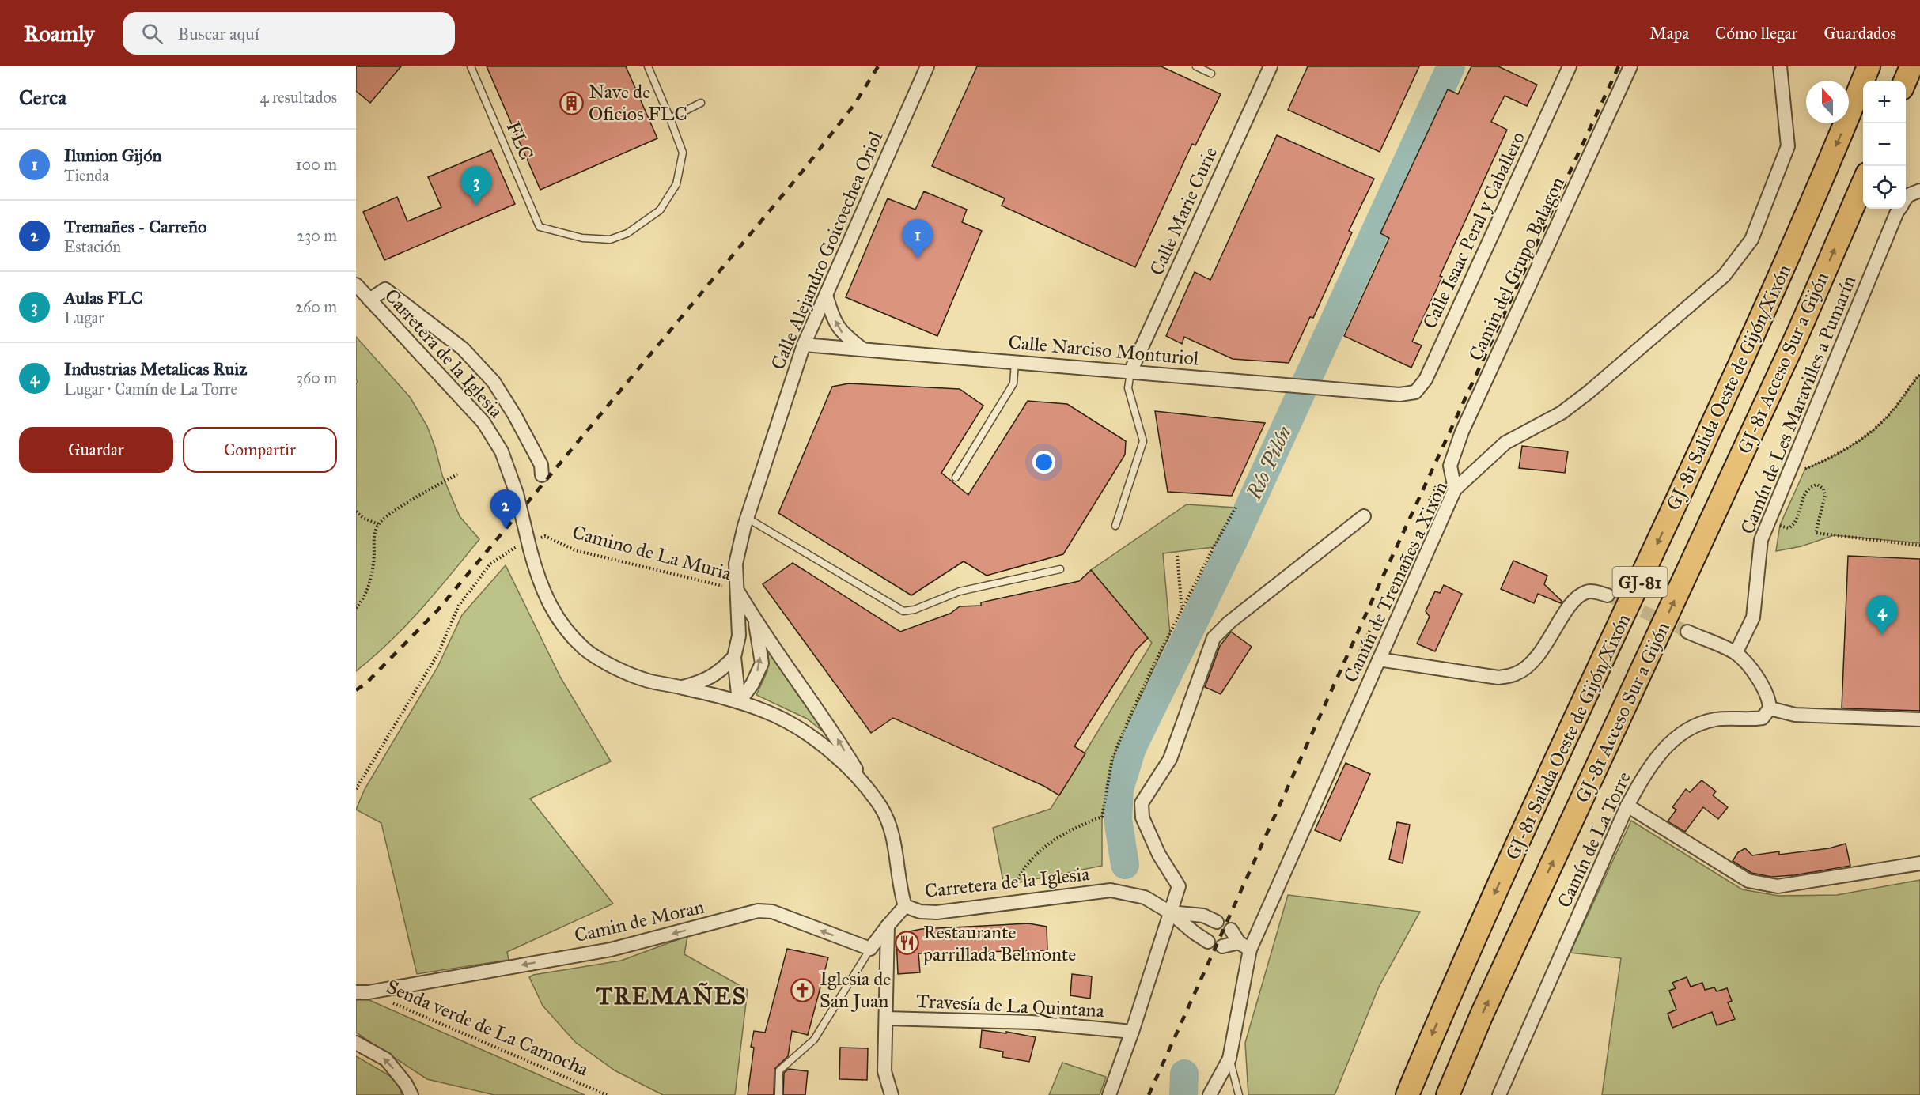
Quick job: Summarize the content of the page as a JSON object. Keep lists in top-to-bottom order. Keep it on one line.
{"streets":{"highway":["GJ-81 Acceso Sur a Gijón","GJ-81 Salida Oeste de Gijón/Xixón","GJ-81"],"street":["Calle Marie Curie","Calle Isaac Peral y Caballero","Calle Alejandro Goicoechea Oriol","Camin del Grupo Balagon","Calle Narciso Monturiol","Carretera de la Iglesia","Camín de Les Maravilles a Pumarín","Camín de Tremañes a Xixon","Camín de La Torre","Camin de Moran","Travesía de La Quintana"],"lane":["FLC"],"path":["Camino de La Muria","Senda verde de La Camocha"]},"crossings":[["Calle Marie Curie","Calle Narciso Monturiol"],["Calle Isaac Peral y Caballero","Calle Narciso Monturiol"],["Calle Alejandro Goicoechea Oriol","Calle Narciso Monturiol"],["Calle Alejandro Goicoechea Oriol","Carretera de la Iglesia"],["Calle Alejandro Goicoechea Oriol","Camino de La Muria"],["Camin del Grupo Balagon","Camín de Tremañes a Xixon"],["Carretera de la Iglesia","Camino de La Muria"],["Camin de Moran","Senda verde de La Camocha"]],"one_way":["GJ-81 Acceso Sur a Gijón","GJ-81 Salida Oeste de Gijón/Xixón","Camin de Moran"],"districts":["TREMAÑES"],"water":["Río Pilón"],"places":{"building":["Nave de Oficios FLC"],"restaurant":["Restaurante parrillada Belmonte"],"church":["Iglesia de San Juan"]},"north":"top","page":{"header":"Roamly","search":"Buscar aquí","nav":["Mapa","Cómo llegar","Guardados"],"heading":["Cerca","4 resultados"],"map_buttons":["+","−"],"list":[{"mark":"1","name":"Ilunion Gijón","note":"Tienda","value":"100 m"},{"mark":"2","name":"Tremañes - Carreño","note":"Estación","value":"230 m"},{"mark":"3","name":"Aulas FLC","note":"Lugar","value":"260 m"},{"mark":"4","name":"Industrias Metalicas Ruiz","note":"Lugar · Camín de La Torre","value":"360 m"}],"pins":["3","1","2","4"],"buttons":["Guardar","Compartir"]}}
